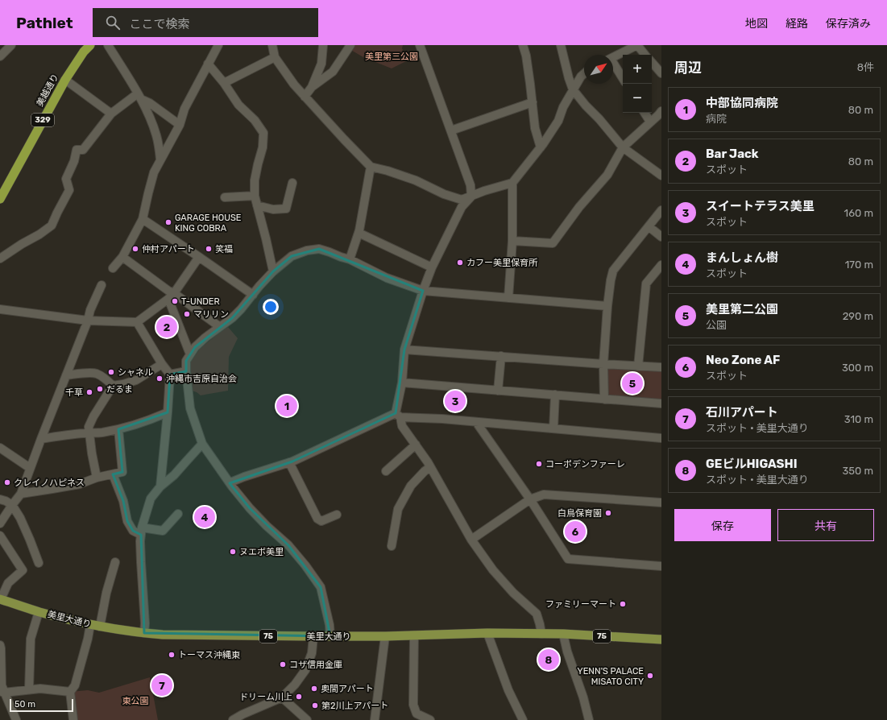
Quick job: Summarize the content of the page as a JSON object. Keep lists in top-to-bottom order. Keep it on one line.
{"streets":{"highway":["美越通り","329"],"main road":["美里大通り","75"]},"parks":["美里第三公園","東公園"],"places":["GARAGE HOUSE KING COBRA","仲村アパート","笑福","カフー美里保育所","T-UNDER","マリリン","シャネル","沖縄市吉原自治会","だるま","千草","コーポデンファーレ","クレイノハピネス","白鳥保育園","ヌエボ美里","ファミリーマート","トーマス沖縄東","コザ信用金庫","YENN'S PALACE MISATO CITY","奥間アパート","ドリーム川上","第2川上アパート"],"scale_bar":"50 m","north":"top right","page":{"header":"Pathlet","search":"ここで検索","nav":["地図","経路","保存済み"],"heading":["周辺","8件"],"map_buttons":["+","−"],"list":[{"mark":"1","name":"中部協同病院","note":"病院","value":"80 m"},{"mark":"2","name":"Bar Jack","note":"スポット","value":"80 m"},{"mark":"3","name":"スイートテラス美里","note":"スポット","value":"160 m"},{"mark":"4","name":"まんしょん樹","note":"スポット","value":"170 m"},{"mark":"5","name":"美里第二公園","note":"公園","value":"290 m"},{"mark":"6","name":"Neo Zone AF","note":"スポット","value":"300 m"},{"mark":"7","name":"石川アパート","note":"スポット · 美里大通り","value":"310 m"},{"mark":"8","name":"GEビルHIGASHI","note":"スポット · 美里大通り","value":"350 m"}],"pins":["2","5","3","1","4","6","8","7"],"buttons":["保存","共有"],"scale":"50 m"}}
